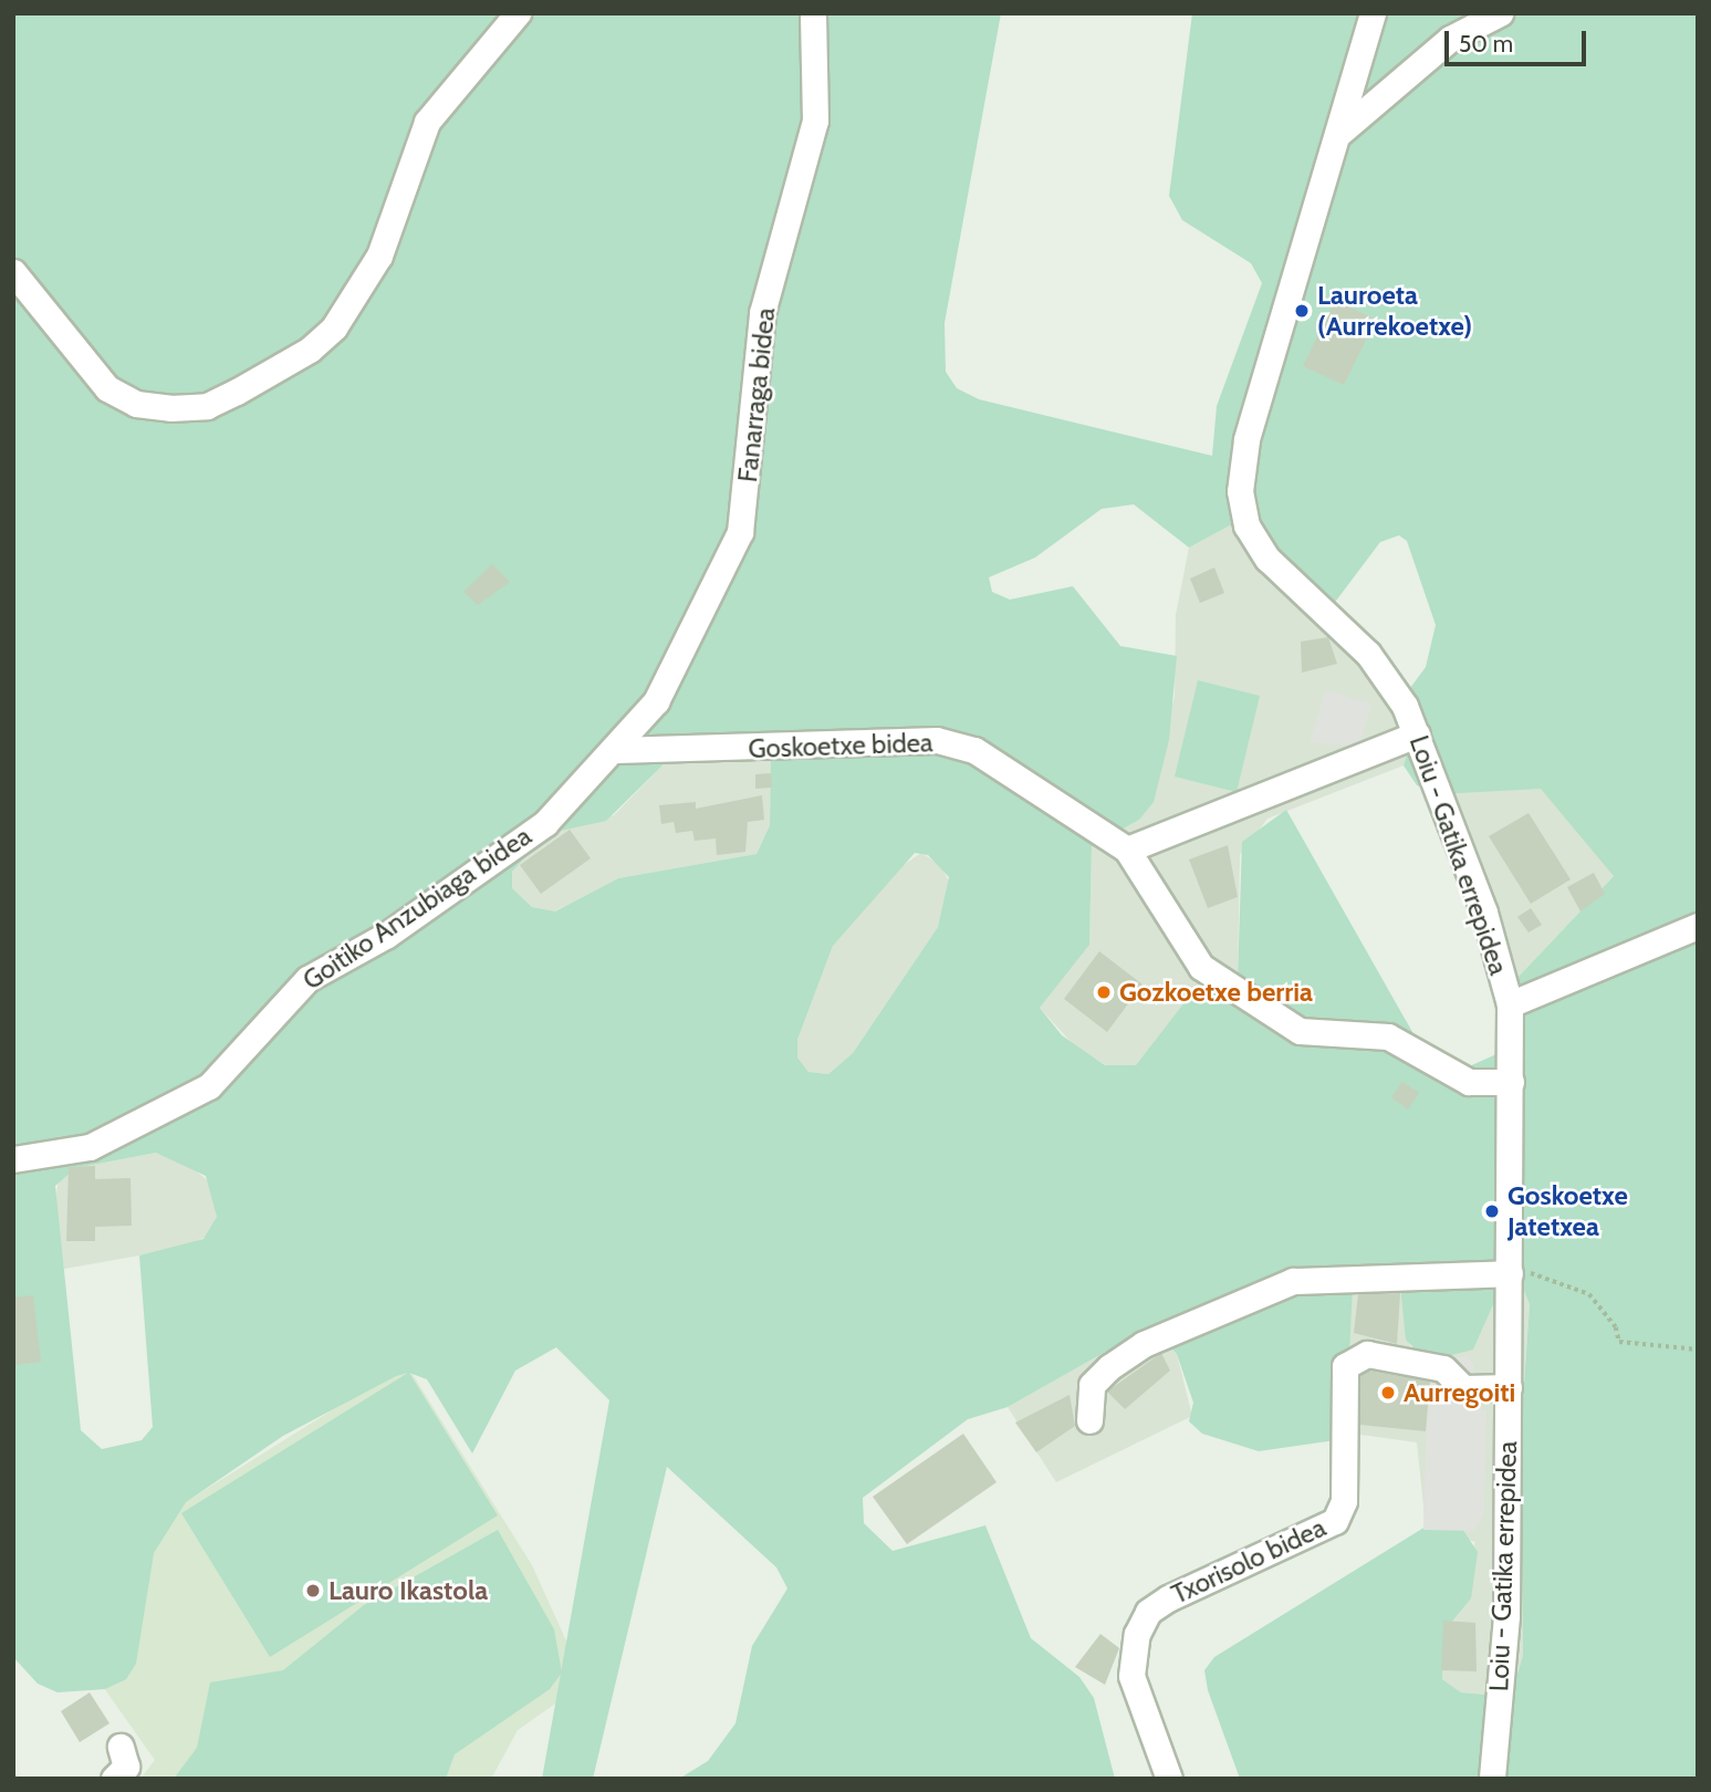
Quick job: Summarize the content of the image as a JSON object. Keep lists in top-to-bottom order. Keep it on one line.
{"streets":{"street":["Fanarraga bidea","Goskoetxe bidea","Loiu - Gatika errepidea","Goitiko Anzubiaga bidea","Txorisolo bidea"]},"crossings":[["Fanarraga bidea","Goskoetxe bidea"],["Fanarraga bidea","Goitiko Anzubiaga bidea"],["Goskoetxe bidea","Loiu - Gatika errepidea"],["Goskoetxe bidea","Goitiko Anzubiaga bidea"],["Loiu - Gatika errepidea","Txorisolo bidea"]],"places":["Lauroeta (Aurrekoetxe)","Gozkoetxe berria","Goskoetxe Jatetxea","Aurregoiti","Lauro Ikastola"],"scale_bar":"50 m"}
